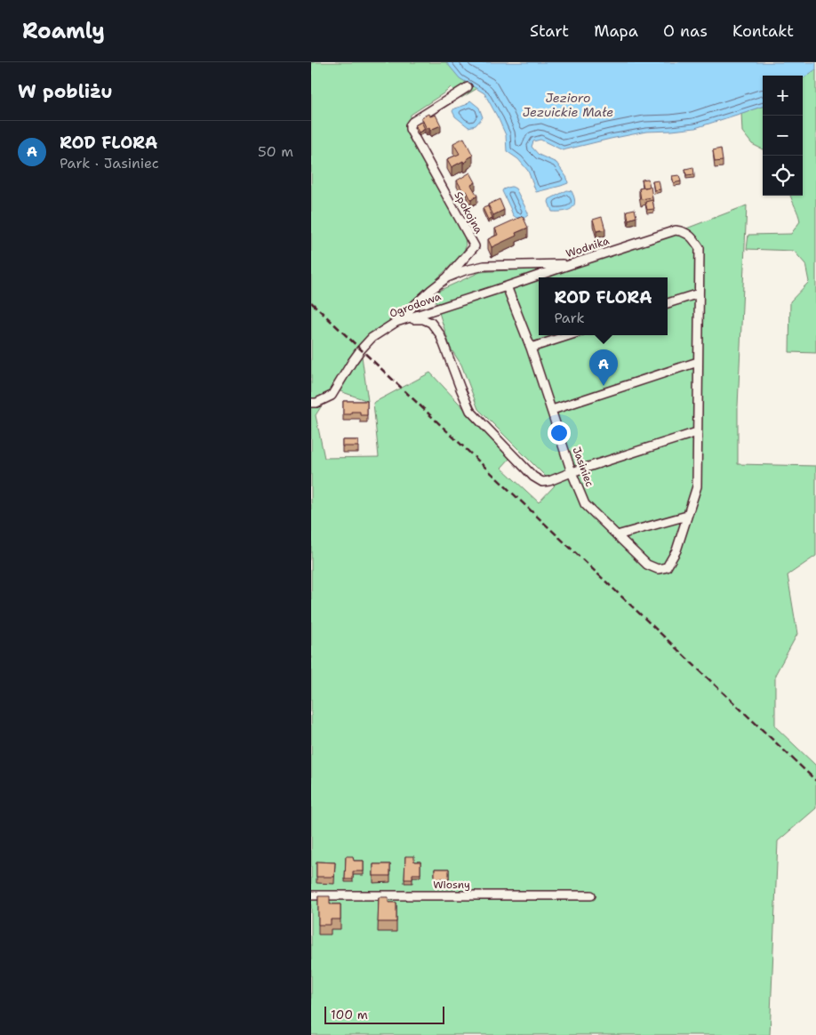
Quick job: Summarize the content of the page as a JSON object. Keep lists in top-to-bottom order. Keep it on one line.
{"streets":{"street":["Spokojna","Wodnika","Ogrodowa","Jasiniec","Wiosny"]},"crossings":[["Wodnika","Ogrodowa"],["Wodnika","Jasiniec"],["Ogrodowa","Jasiniec"]],"water":["Jezioro Jezuickie Małe"],"scale_bar":"100 m","page":{"header":"Roamly","nav":["Start","Mapa","O nas","Kontakt"],"heading":"W pobliżu","map_buttons":["+","−"],"list":[{"mark":"A","name":"ROD FLORA","note":"Park · Jasiniec","value":"50 m"}],"popup":["ROD FLORA","Park"],"pins":"A","scale":"100 m"}}
